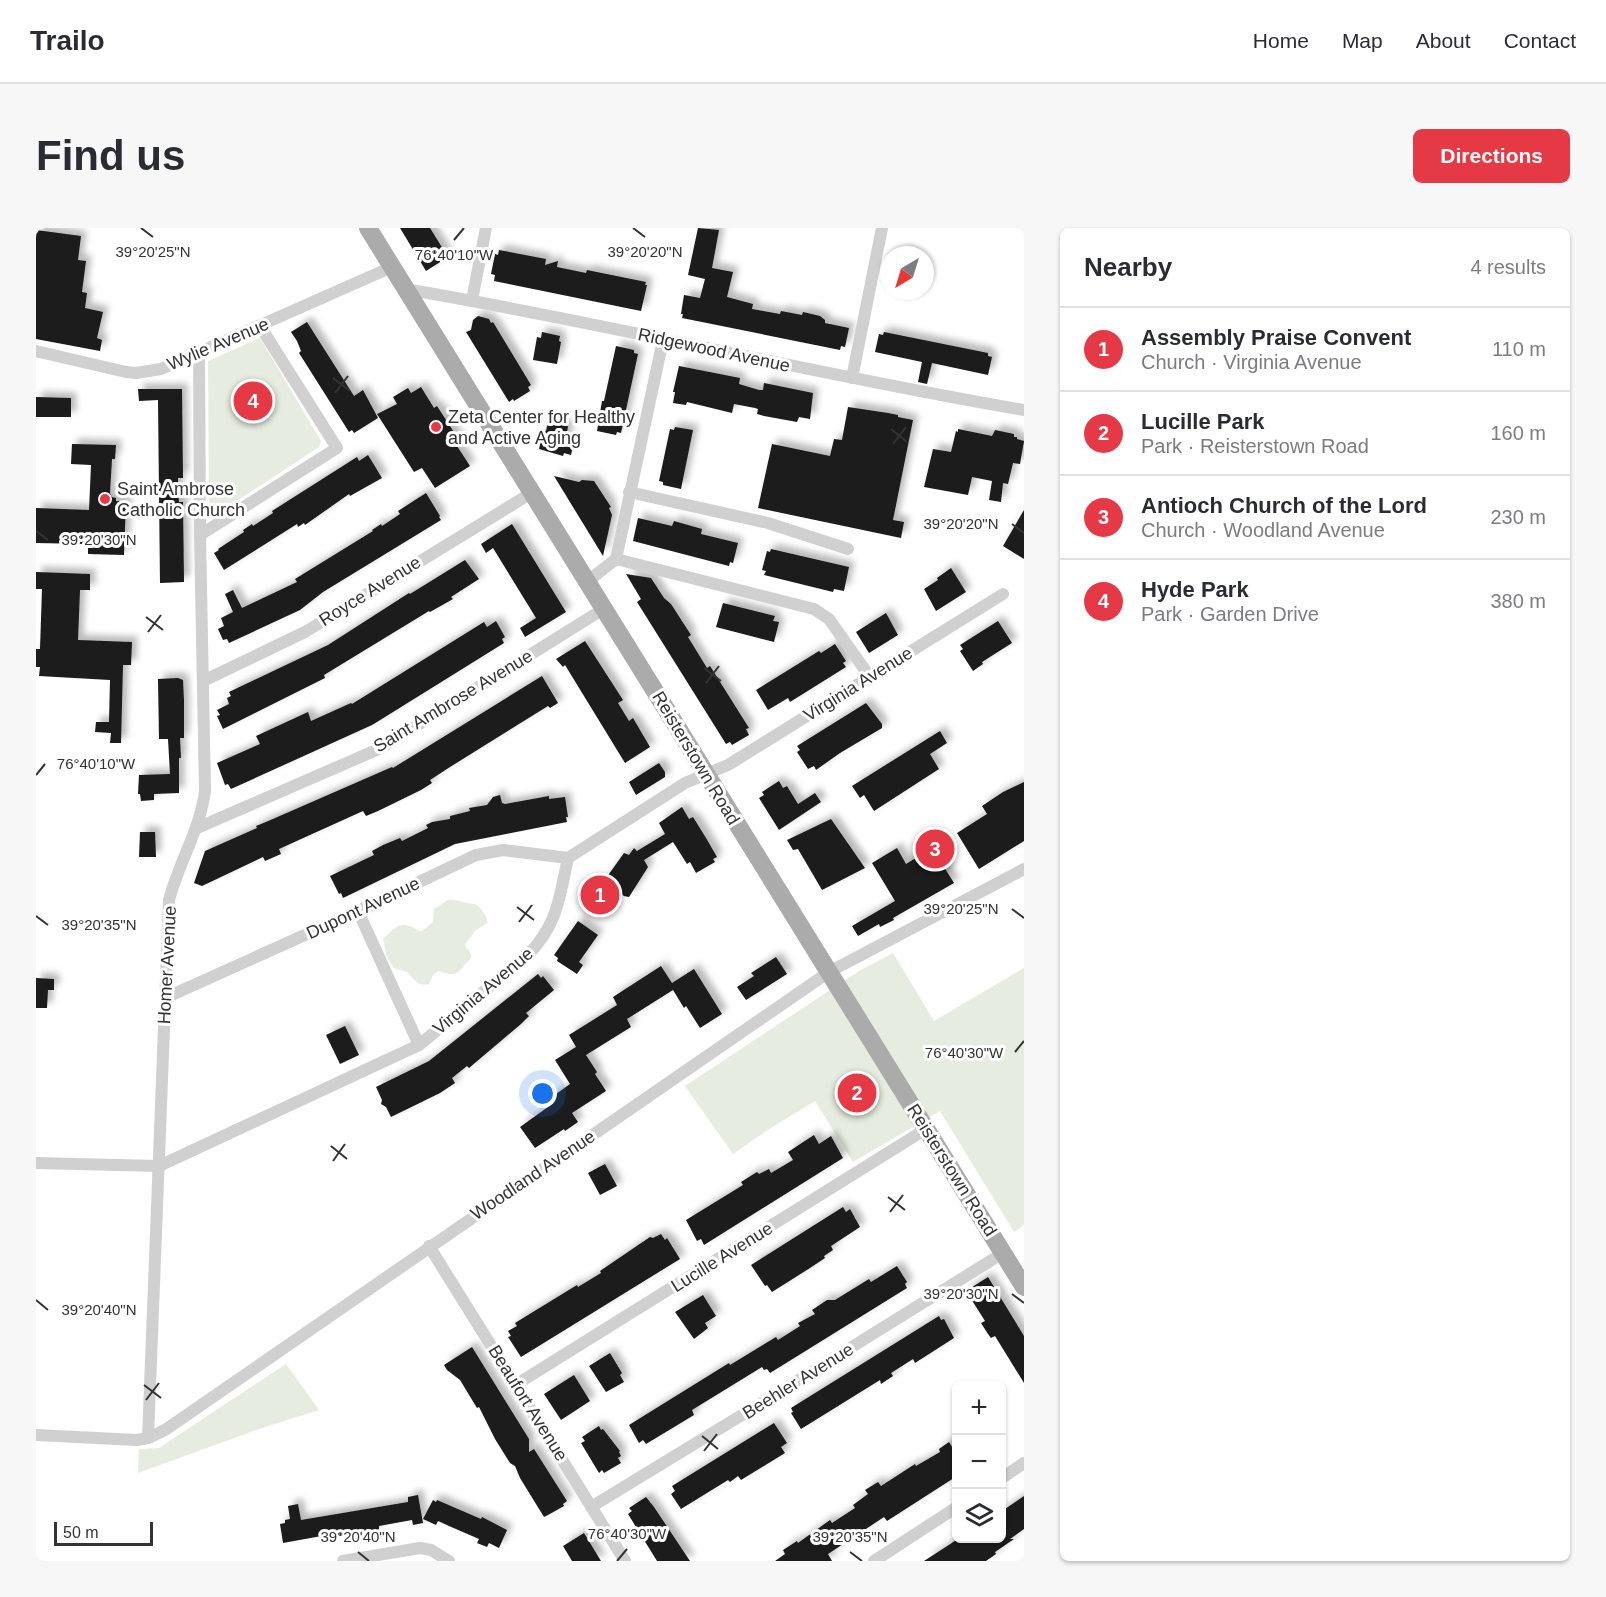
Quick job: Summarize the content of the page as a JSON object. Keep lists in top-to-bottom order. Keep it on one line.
{"streets":{"main road":["Reisterstown Road"],"street":["Wylie Avenue","Ridgewood Avenue","Royce Avenue","Virginia Avenue","Saint Ambrose Avenue","Dupont Avenue","Homer Avenue","Woodland Avenue","Lucille Avenue","Beehler Avenue","Beaufort Avenue"]},"crossings":[["Wylie Avenue","Reisterstown Road"],["Wylie Avenue","Homer Avenue"],["Ridgewood Avenue","Reisterstown Road"],["Royce Avenue","Reisterstown Road"],["Royce Avenue","Homer Avenue"],["Virginia Avenue","Reisterstown Road"],["Virginia Avenue","Dupont Avenue"],["Virginia Avenue","Homer Avenue"],["Saint Ambrose Avenue","Reisterstown Road"],["Saint Ambrose Avenue","Homer Avenue"],["Reisterstown Road","Woodland Avenue"],["Reisterstown Road","Lucille Avenue"],["Reisterstown Road","Beehler Avenue"],["Dupont Avenue","Homer Avenue"],["Homer Avenue","Woodland Avenue"],["Woodland Avenue","Beaufort Avenue"],["Lucille Avenue","Beaufort Avenue"],["Beehler Avenue","Beaufort Avenue"]],"places":["Zeta Center for Healthy and Active Aging","Saint Ambrose Catholic Church"],"scale_bar":"50 m","north":"bottom left","page":{"header":"Trailo","nav":["Home","Map","About","Contact"],"buttons":"Directions","title":"Find us","heading":["Nearby","4 results"],"list":[{"mark":"1","name":"Assembly Praise Convent","note":"Church · Virginia Avenue","value":"110 m"},{"mark":"2","name":"Lucille Park","note":"Park · Reisterstown Road","value":"160 m"},{"mark":"3","name":"Antioch Church of the Lord","note":"Church · Woodland Avenue","value":"230 m"},{"mark":"4","name":"Hyde Park","note":"Park · Garden Drive","value":"380 m"}],"pins":["4","3","1","2"],"map_buttons":["+","−"],"scale":"50 m"},"coordinates":["39°20'25\"N","39°20'20\"N","76°40'10\"W","39°20'30\"N","39°20'35\"N","76°40'30\"W","39°20'40\"N"]}
